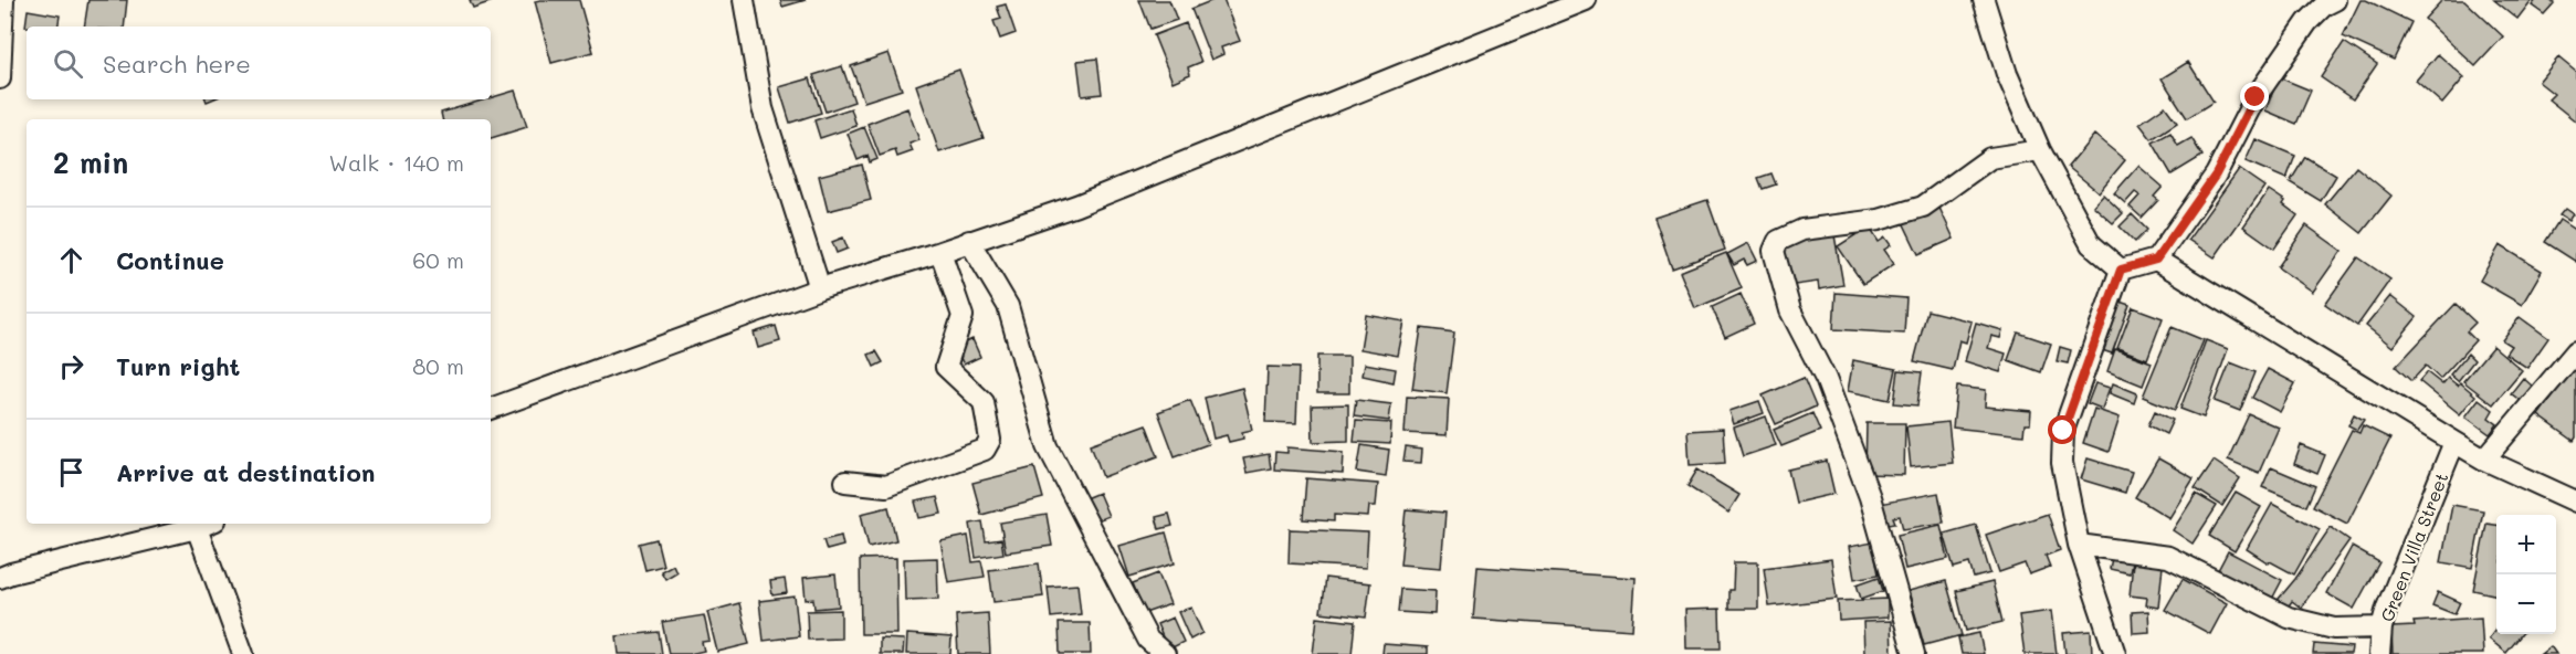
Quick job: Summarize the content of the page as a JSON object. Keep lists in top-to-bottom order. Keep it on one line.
{"streets":{"street":["Green Villa Street"]},"page":{"search":"Search here","heading":["2 min","Walk · 140 m"],"list":[["Continue","60 m"],["Turn right","80 m"],"Arrive at destination"],"map_buttons":["+","−"]}}
